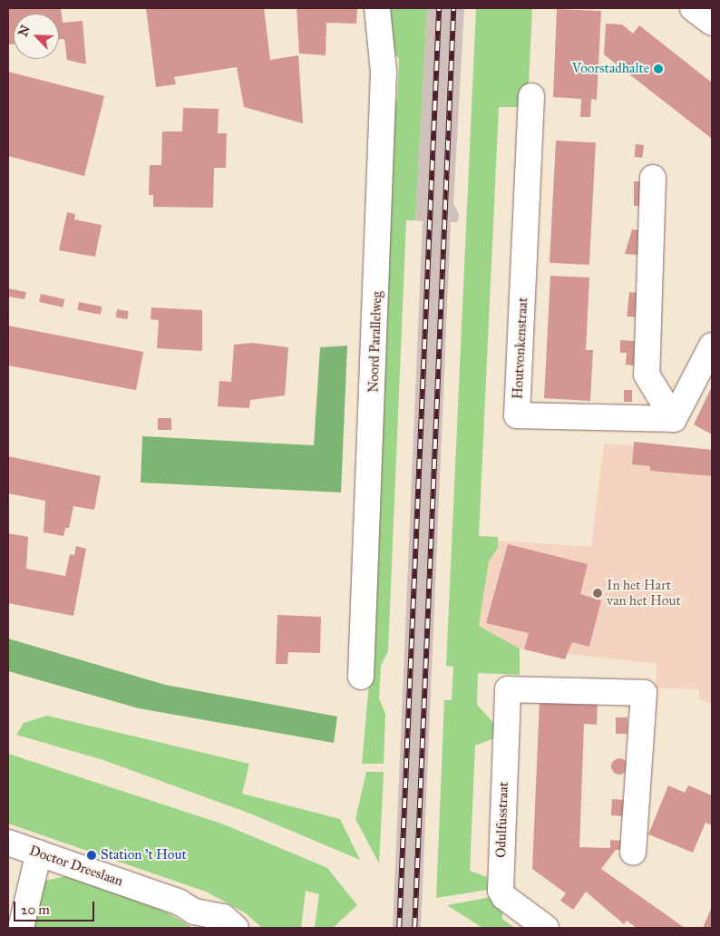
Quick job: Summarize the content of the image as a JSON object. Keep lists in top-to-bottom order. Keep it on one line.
{"streets":{"street":["Noord Parallelweg","Houtvonkenstraat","Odulfusstraat","Doctor Dreeslaan"]},"places":["Voorstadhalte","In het Hart van het Hout","Station 't Hout"],"scale_bar":"20 m","north":"top left"}
